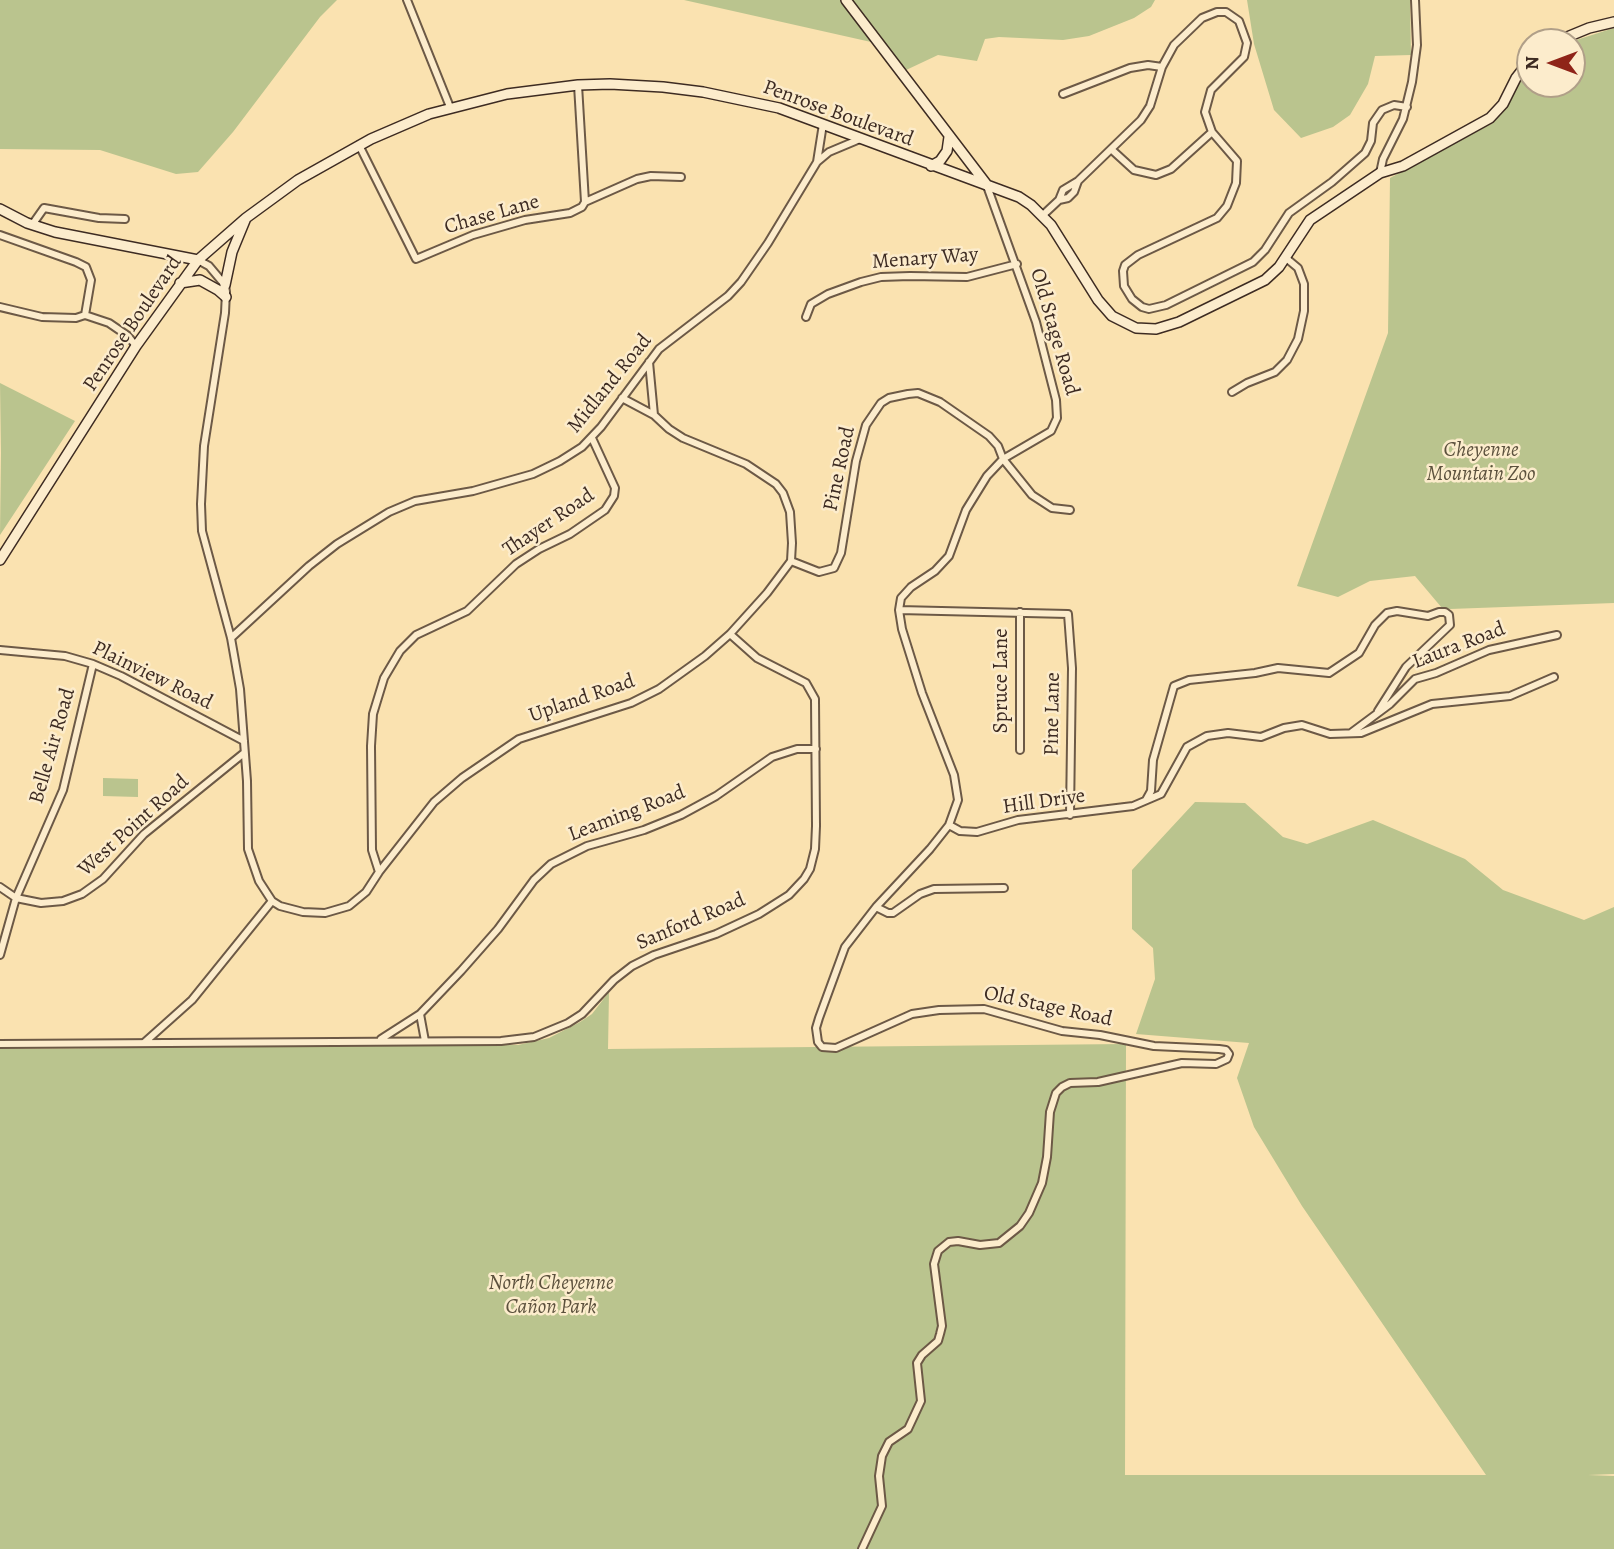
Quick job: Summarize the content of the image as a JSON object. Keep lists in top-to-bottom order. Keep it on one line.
{"streets":{"street":["Penrose Boulevard","Chase Lane","Menary Way","Old Stage Road","Midland Road","Pine Road","Thayer Road","Laura Road","Plainview Road","Spruce Lane","Upland Road","Pine Lane","Belle Air Road","Hill Drive","Leaming Road","West Point Road","Sanford Road"]},"crossings":[["Penrose Boulevard","Chase Lane"],["Penrose Boulevard","Old Stage Road"],["Penrose Boulevard","Midland Road"],["Menary Way","Old Stage Road"],["Old Stage Road","Pine Road"],["Old Stage Road","Hill Drive"],["Midland Road","Thayer Road"],["Pine Road","Upland Road"],["Thayer Road","Upland Road"],["Plainview Road","Belle Air Road"],["Spruce Lane","Pine Lane"],["Upland Road","Sanford Road"],["Pine Lane","Hill Drive"],["Belle Air Road","West Point Road"],["Leaming Road","Sanford Road"]],"parks":["Cheyenne Mountain Zoo","North Cheyenne Cañon Park"],"north":"left"}
